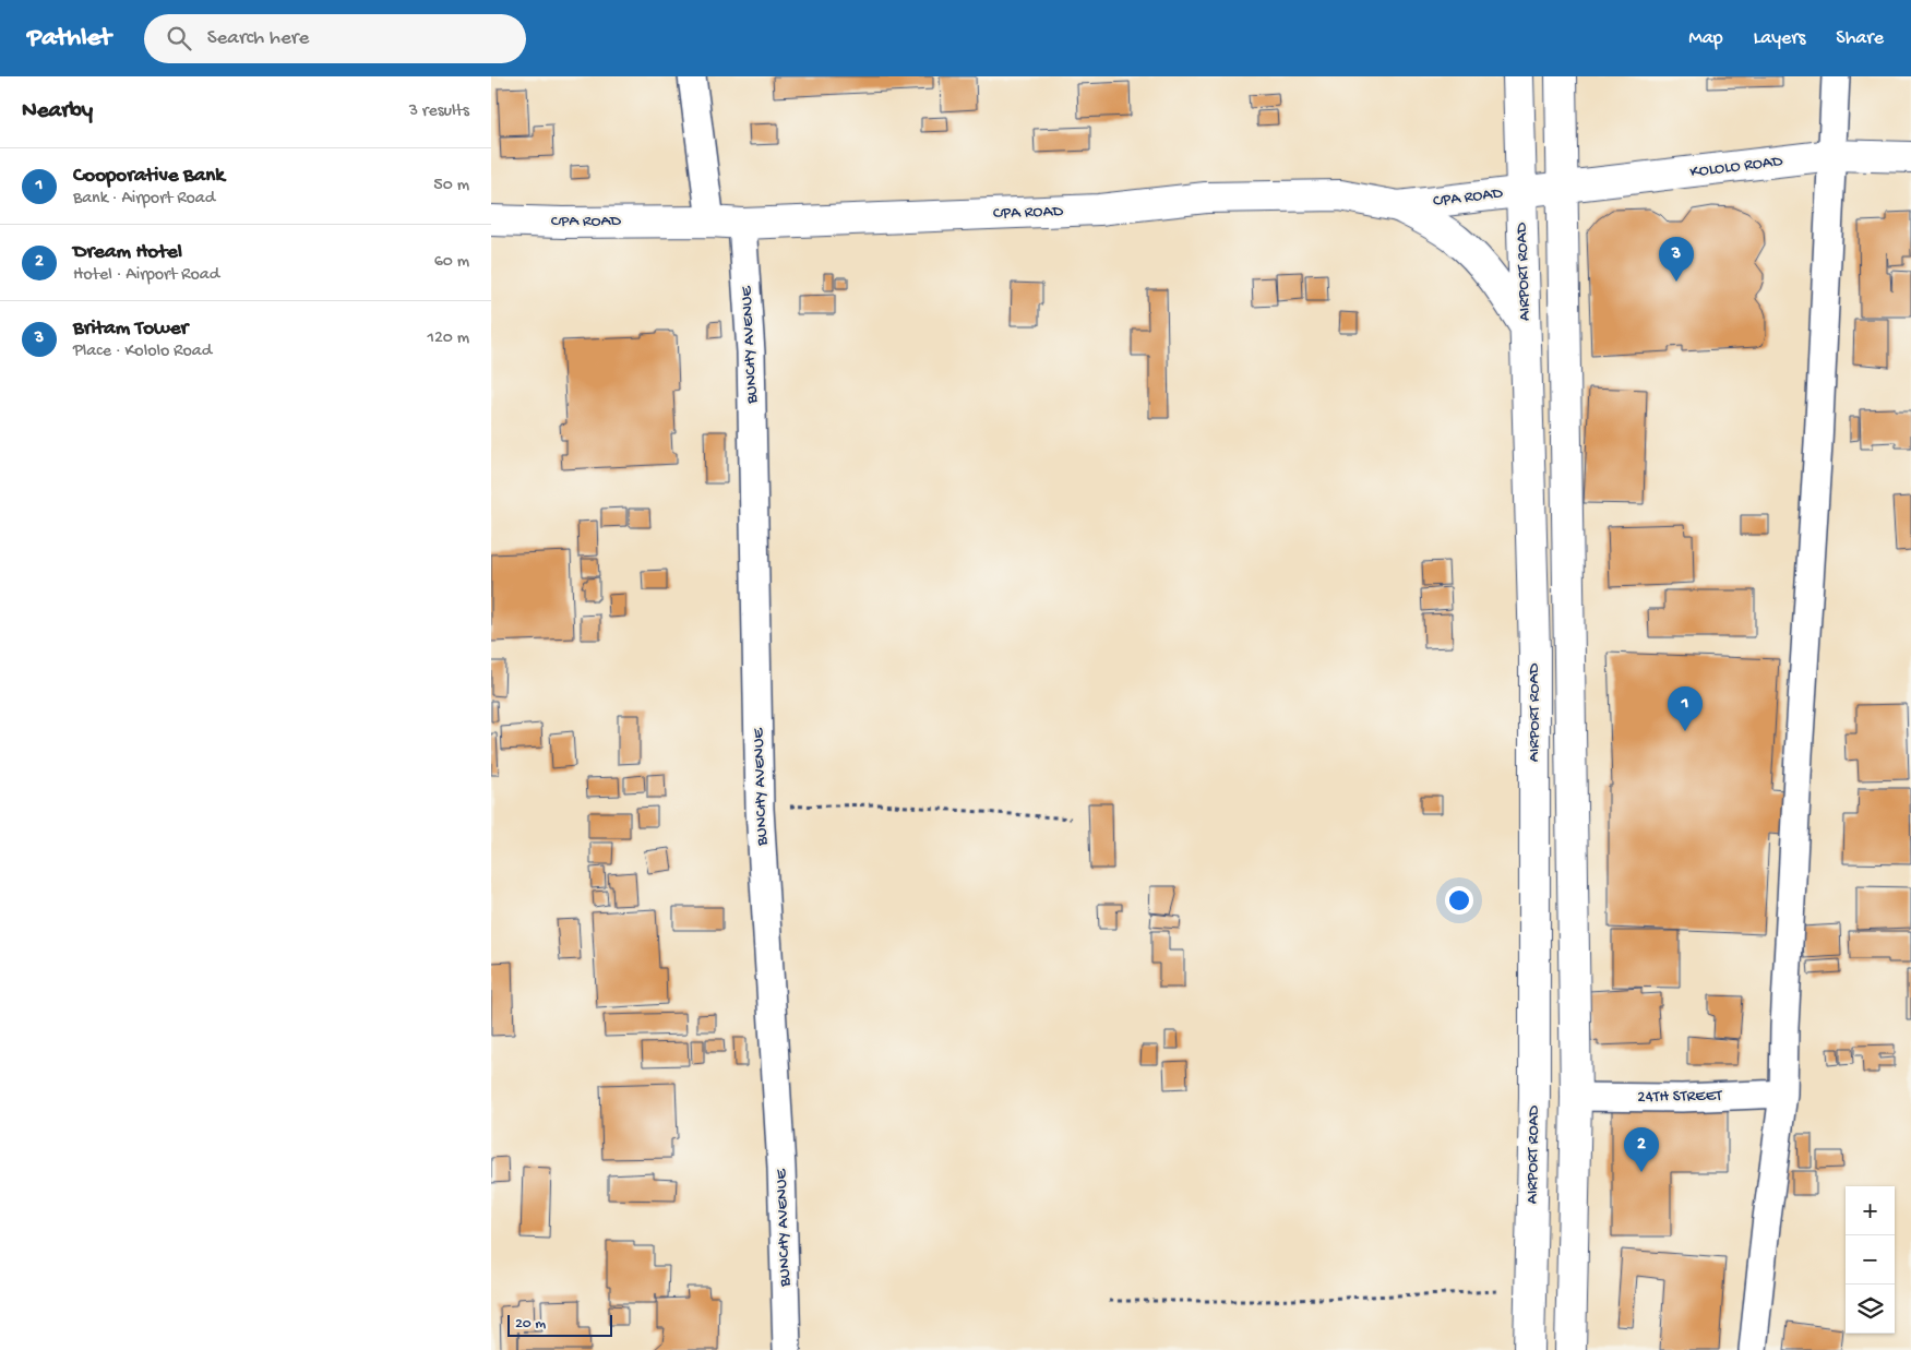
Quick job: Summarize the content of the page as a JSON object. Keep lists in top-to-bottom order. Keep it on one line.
{"streets":{"main road":["KOLOLO ROAD","CPA ROAD","AIRPORT ROAD"],"street":["BUNCHY AVENUE","24TH STREET"]},"crossings":[["KOLOLO ROAD","CPA ROAD"],["CPA ROAD","AIRPORT ROAD"],["CPA ROAD","BUNCHY AVENUE"]],"scale_bar":"20 m","page":{"header":"Pathlet","search":"Search here","nav":["Map","Layers","Share"],"heading":["Nearby","3 results"],"list":[{"mark":"1","name":"Cooporative Bank","note":"Bank · Airport Road","value":"50 m"},{"mark":"2","name":"Dream Hotel","note":"Hotel · Airport Road","value":"60 m"},{"mark":"3","name":"Britam Tower","note":"Place · Kololo Road","value":"120 m"}],"pins":["3","1","2"],"map_buttons":["+","−"],"scale":"20 m"}}
